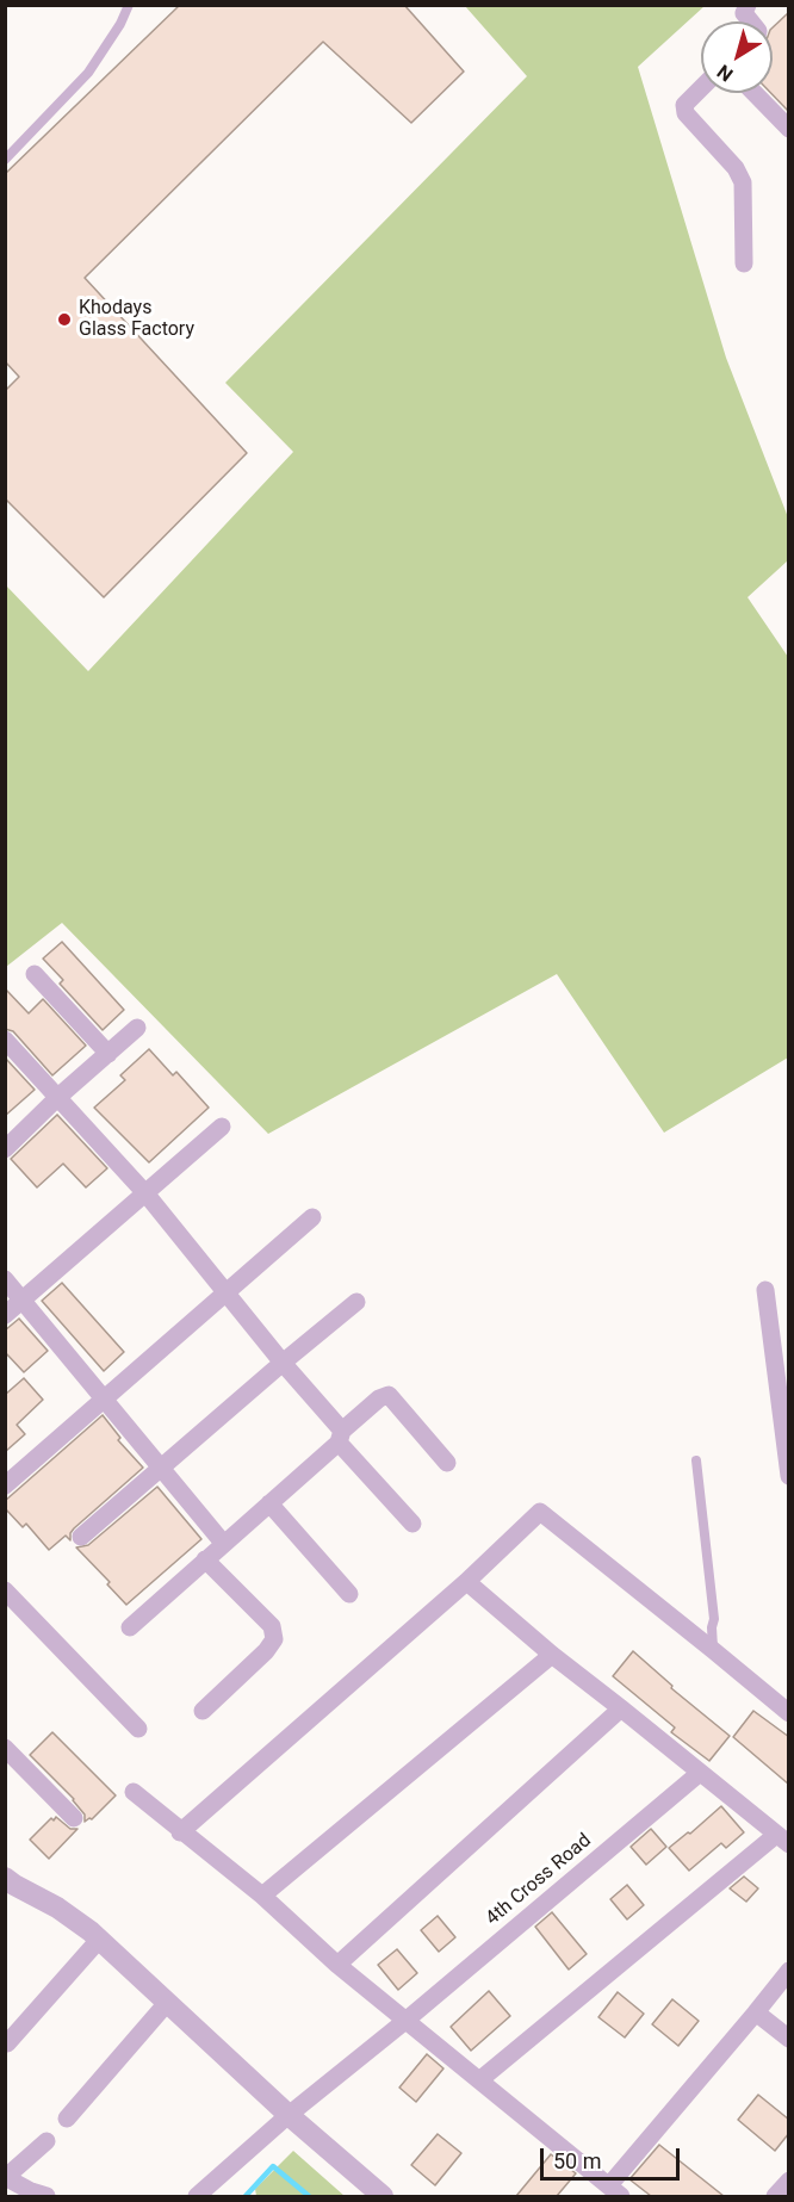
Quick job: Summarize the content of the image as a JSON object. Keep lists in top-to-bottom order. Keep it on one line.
{"streets":{"street":["4th Cross Road"]},"places":["Khodays Glass Factory"],"scale_bar":"50 m","north":"bottom left"}
